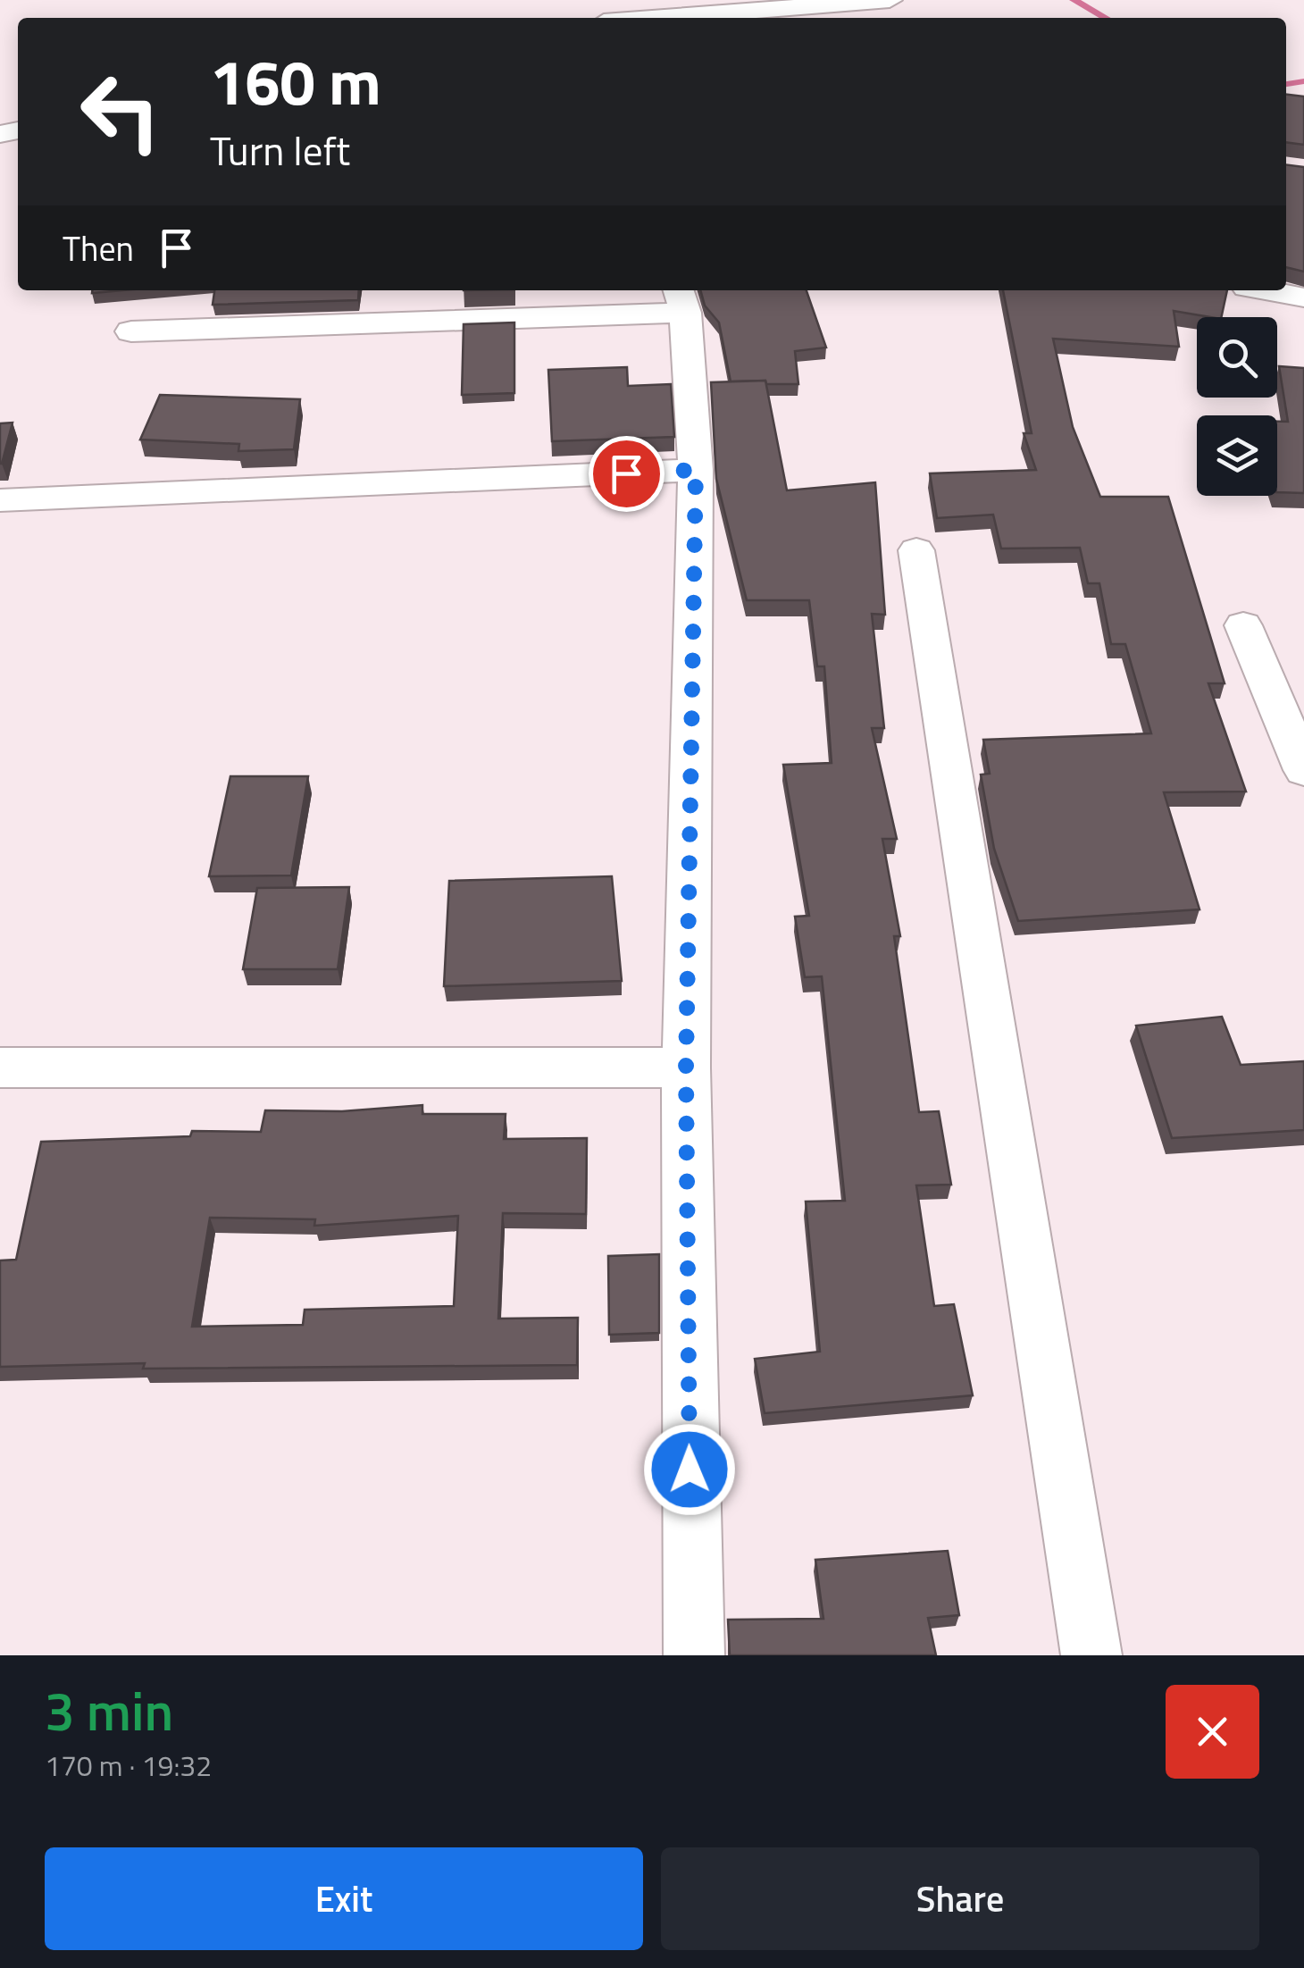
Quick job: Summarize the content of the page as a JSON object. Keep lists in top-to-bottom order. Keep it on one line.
{"page":{"turn":["160 m","Turn left"],"then":"Then","heading":["3 min","170 m · 19:32"],"buttons":["Exit","Share"]}}
